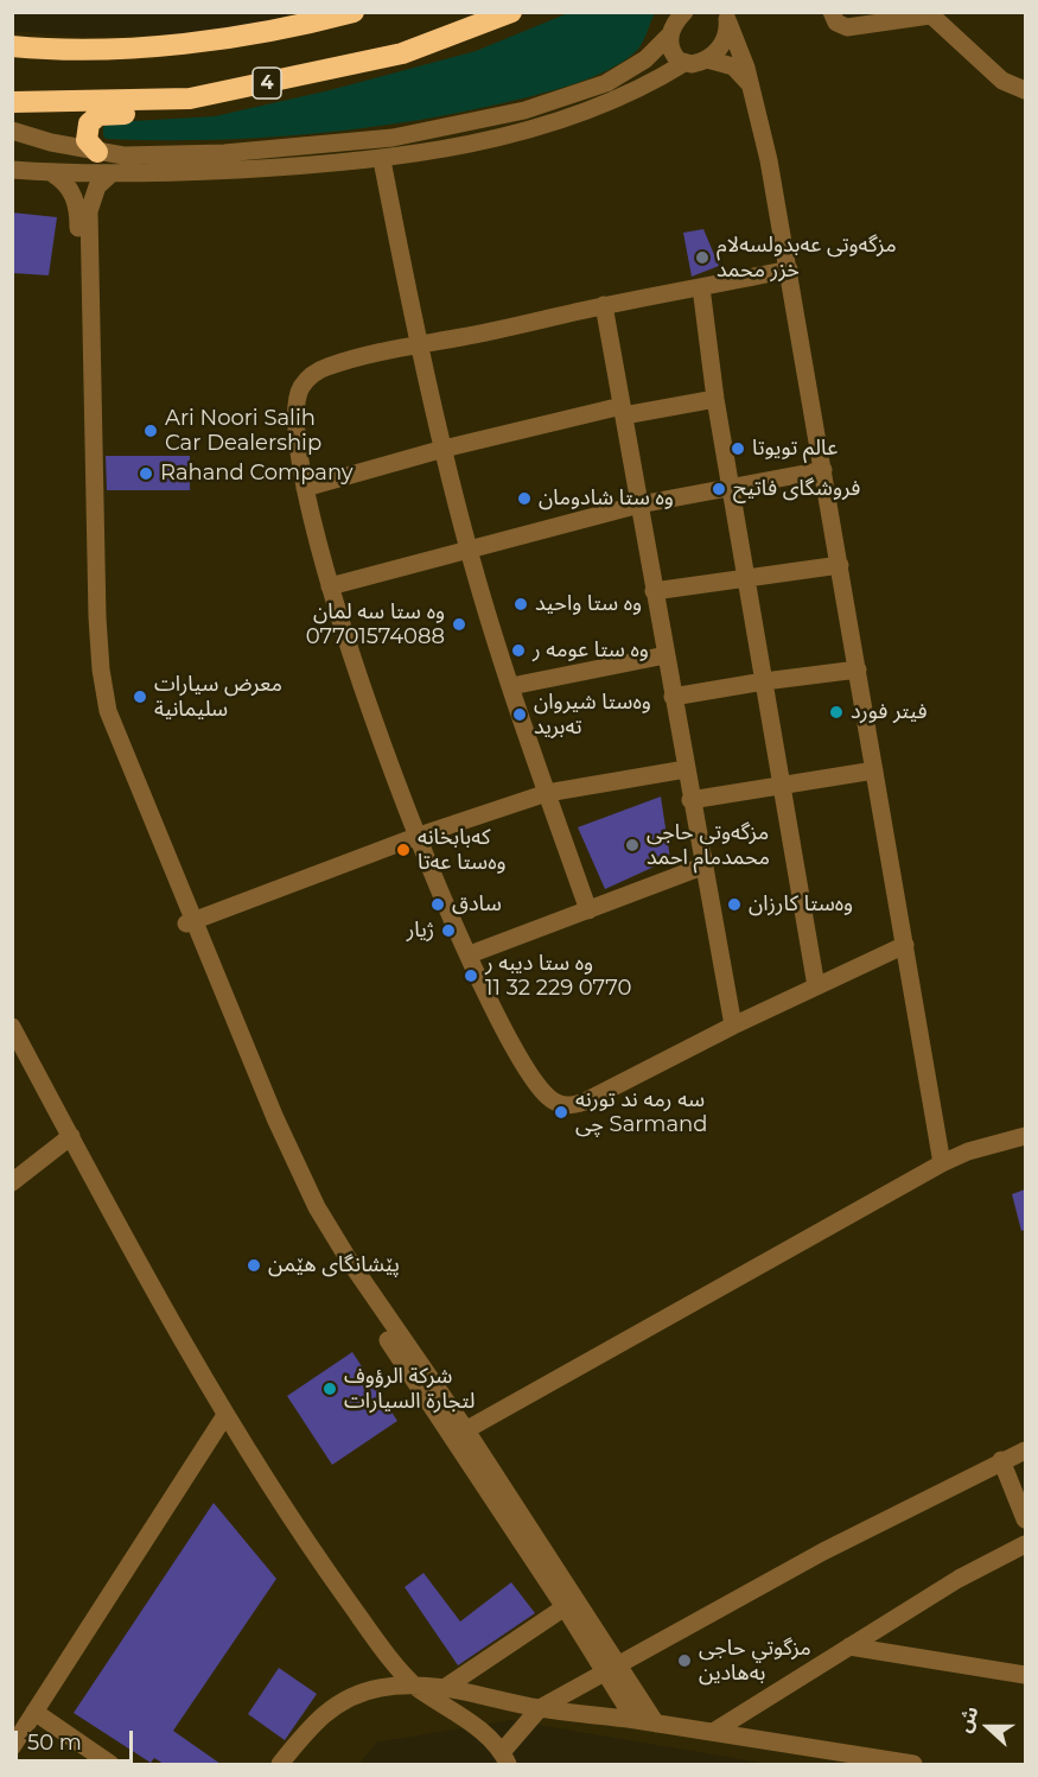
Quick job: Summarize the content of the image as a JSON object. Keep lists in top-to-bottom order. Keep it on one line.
{"streets":{"highway":["4"]},"places":["مزگەوتی عەبدولسەلام خزر محمد","Ari Noori Salih Car Dealership","عالم تويوتا","Rahand Company","فروشگاى فاتيح","وه ستا شادومان","وه ستا واحید","وه ستا سه لمان 07701574088","وه ستا عومه ر","معرض سيارات سليمانية","فيتر فورد","وەستا شیروان تەبرید","مزگەوتی حاجی محمدمام احمد","کەبابخانە وەستا عەتا","سادق","وەستا کارزان","ژیار","وه ستا دیبه ر 11 32 229 0770","سه رمه ند تورنه چی Sarmand","پێشانگای هێمن","شركة الرؤوف لتجارة السيارات","مزگوتي حاجی بەهادین"],"scale_bar":"50 m","north":"left"}
